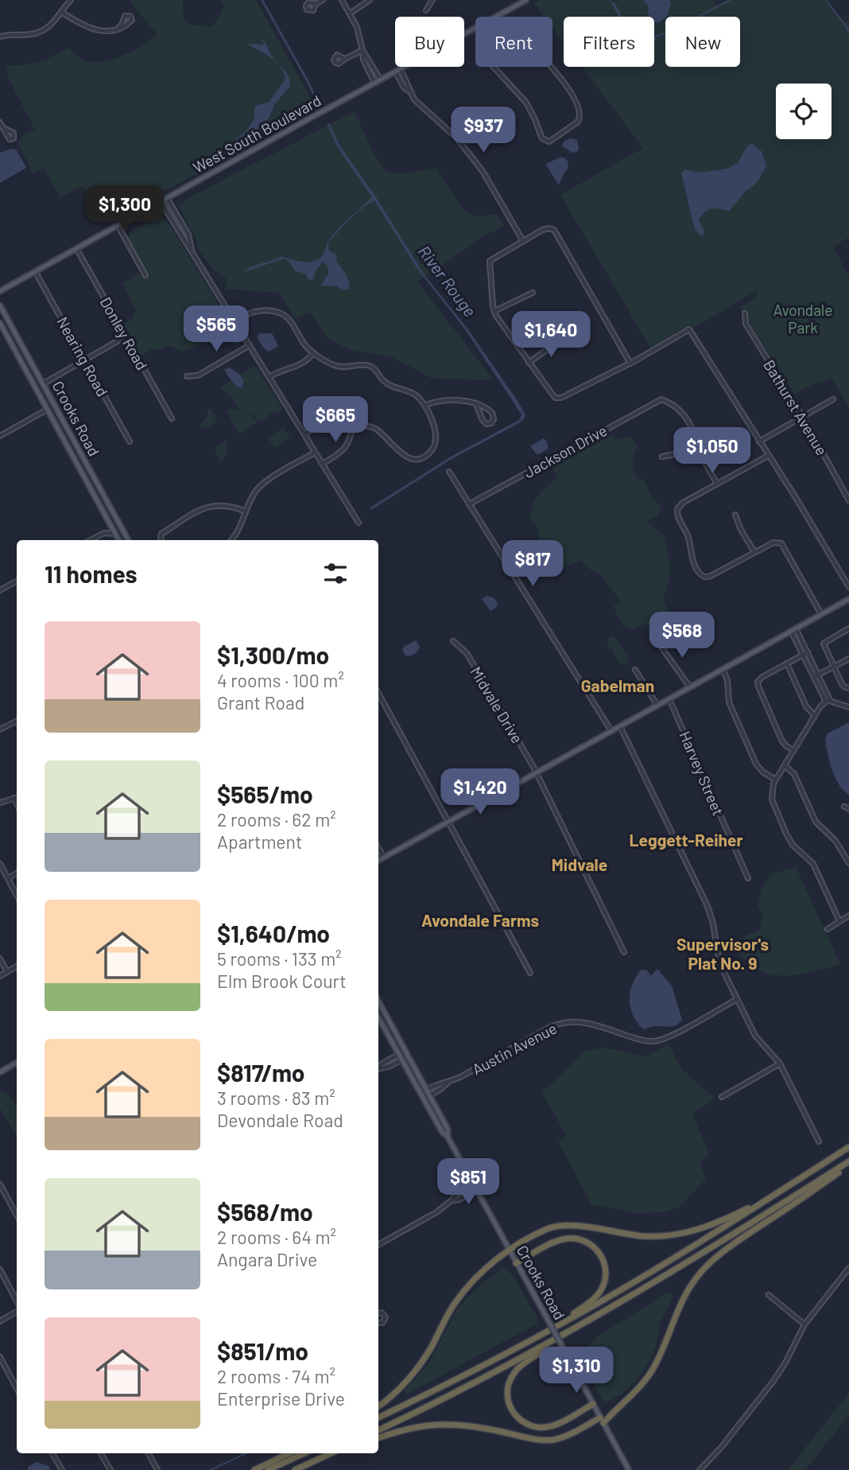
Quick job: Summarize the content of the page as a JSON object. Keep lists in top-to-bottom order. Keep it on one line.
{"streets":{"main road":["West South Boulevard","Crooks Road"],"street":["Donley Road","Nearing Road","Bathurst Avenue","Jackson Drive","Midvale Drive","Harvey Street","Austin Avenue"]},"crossings":[["West South Boulevard","Donley Road"],["West South Boulevard","Nearing Road"],["Crooks Road","Austin Avenue"]],"districts":["Gabelman","Leggett-Reiher","Midvale","Avondale Farms","Supervisor's Plat No. 9"],"water":["River Rouge"],"parks":["Avondale Park"],"page":{"chip":["Buy","Rent","Filters","New"],"price":["$937","$1,300","$565","$1,640","$665","$1,050","$817","$568","$1,420","$851","$1,310"],"heading":"11 homes","list":[{"name":"$1,300/mo","note":"4 rooms · 100 m² · Grant Road"},{"name":"$565/mo","note":"2 rooms · 62 m² · Apartment"},{"name":"$1,640/mo","note":"5 rooms · 133 m² · Elm Brook Court"},{"name":"$817/mo","note":"3 rooms · 83 m² · Devondale Road"},{"name":"$568/mo","note":"2 rooms · 64 m² · Angara Drive"},{"name":"$851/mo","note":"2 rooms · 74 m² · Enterprise Drive"}]}}
